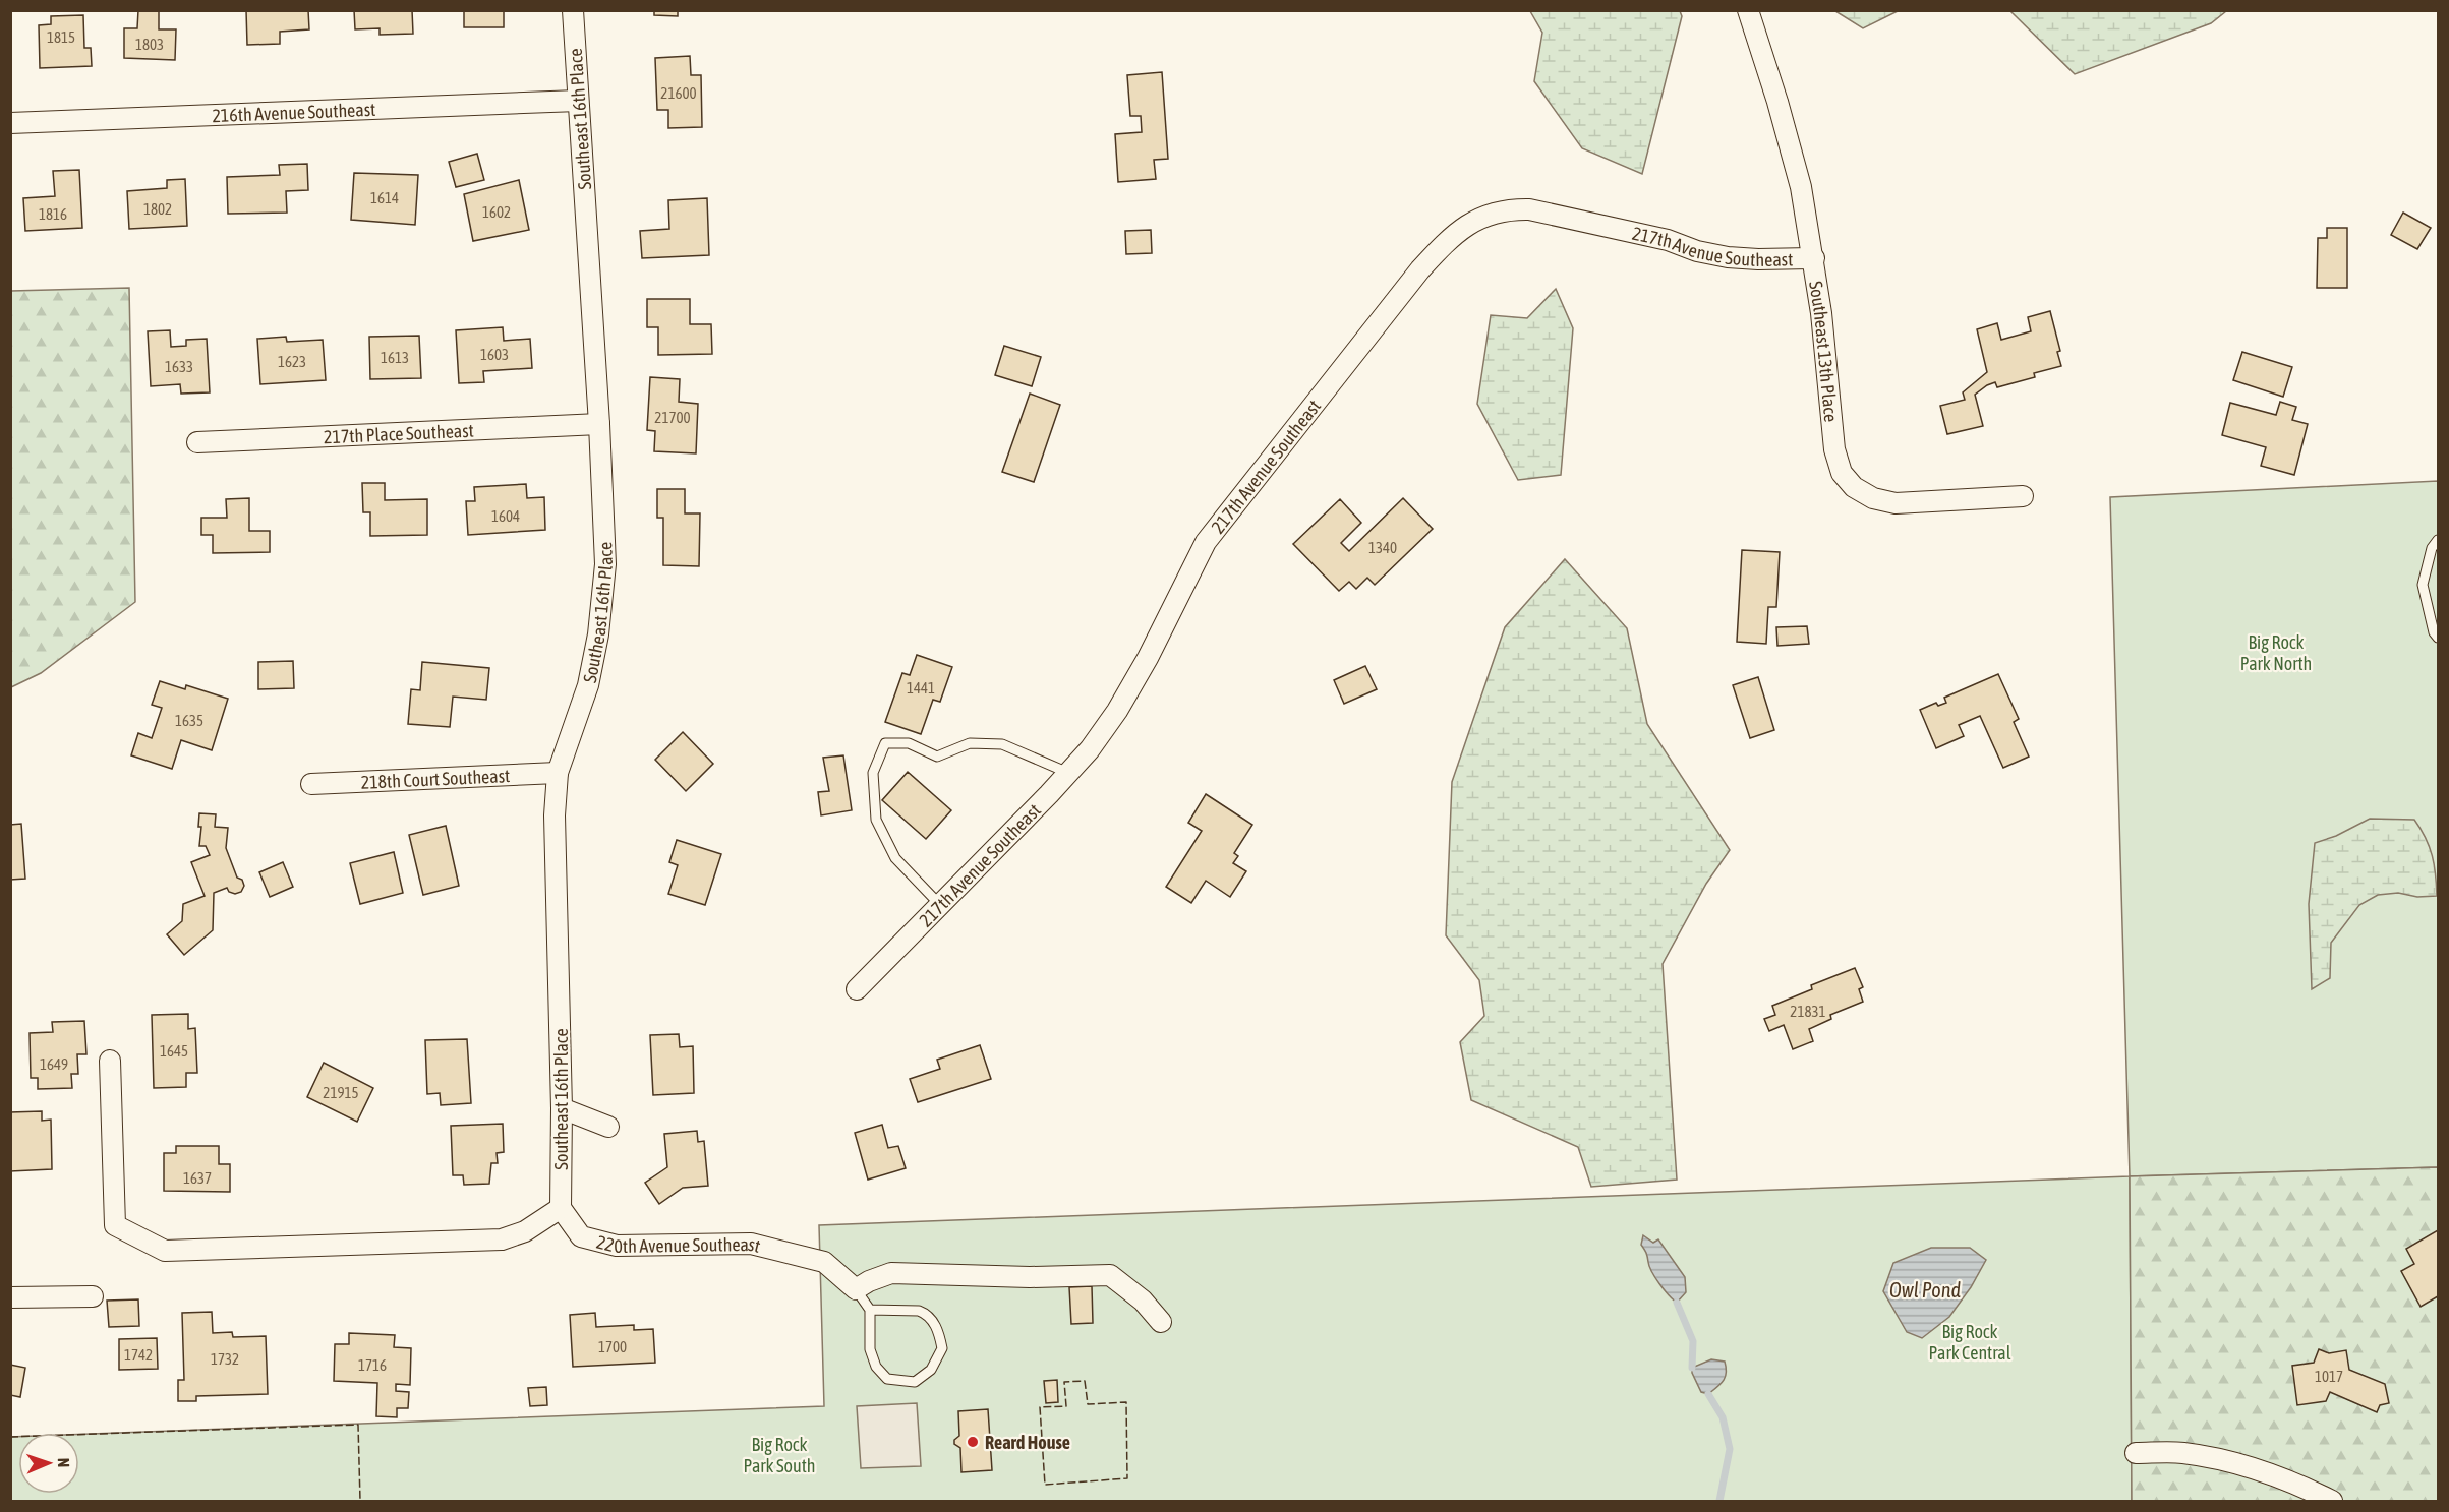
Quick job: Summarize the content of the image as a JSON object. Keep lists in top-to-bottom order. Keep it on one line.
{"streets":{"street":["216th Avenue Southeast","Southeast 16th Place","217th Avenue Southeast","Southeast 13th Place","217th Place Southeast","218th Court Southeast","220th Avenue Southeast"]},"crossings":[["216th Avenue Southeast","Southeast 16th Place"],["Southeast 16th Place","217th Place Southeast"],["Southeast 16th Place","218th Court Southeast"],["Southeast 16th Place","220th Avenue Southeast"],["217th Avenue Southeast","Southeast 13th Place"]],"water":["Owl Pond"],"parks":["Big Rock Park North","Big Rock Park Central","Big Rock Park South"],"places":["Reard House"],"house_numbers":["1815","1803","21600","1614","1802","1602","1816","1603","1613","1623","1633","21700","1604","1340","1441","1635","21831","1645","1649","21915","1637","1700","1742","1732","1716","1017"],"north":"right"}
